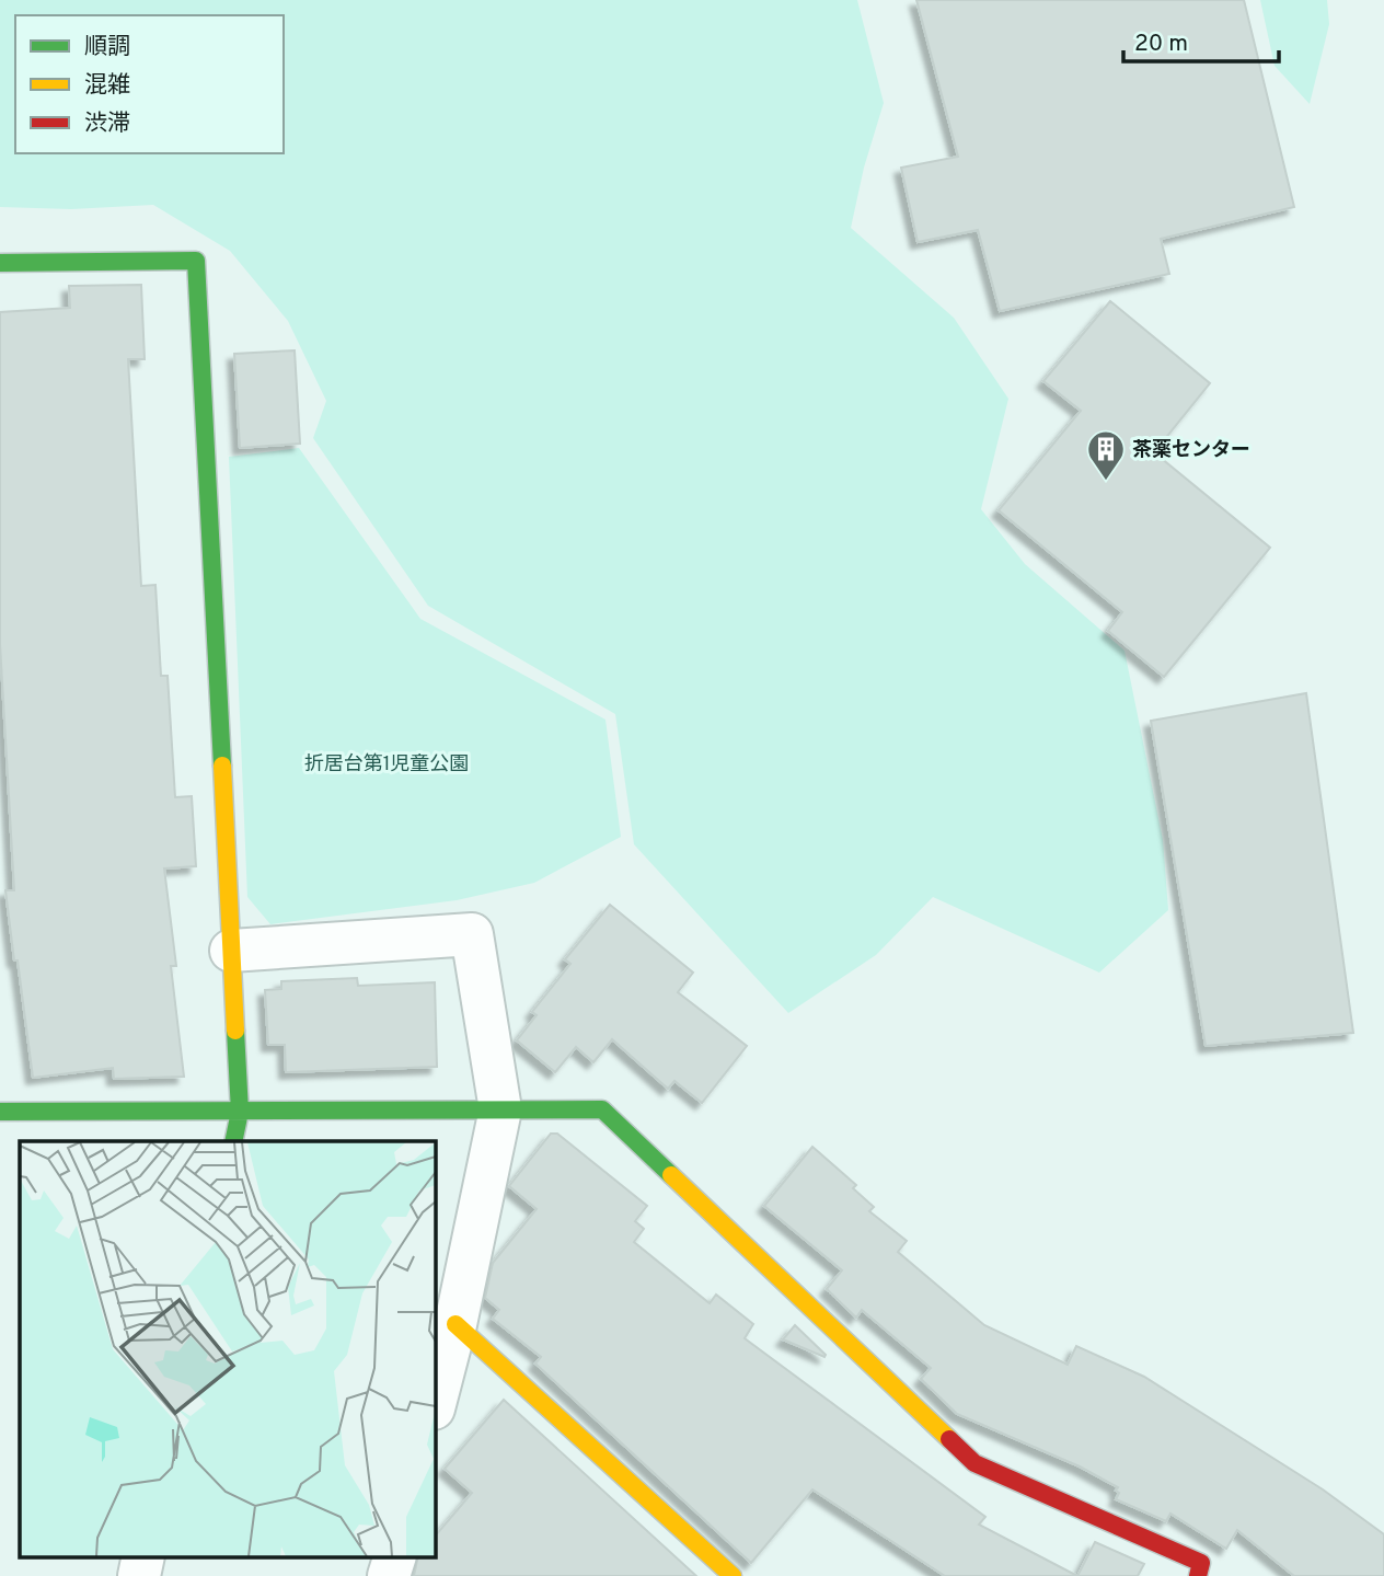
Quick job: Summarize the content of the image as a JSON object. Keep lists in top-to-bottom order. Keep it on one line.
{"parks":["折居台第1児童公園"],"places":{"building":["茶薬センター"]},"legend":["順調","混雑","渋滞"],"scale_bar":"20 m"}
